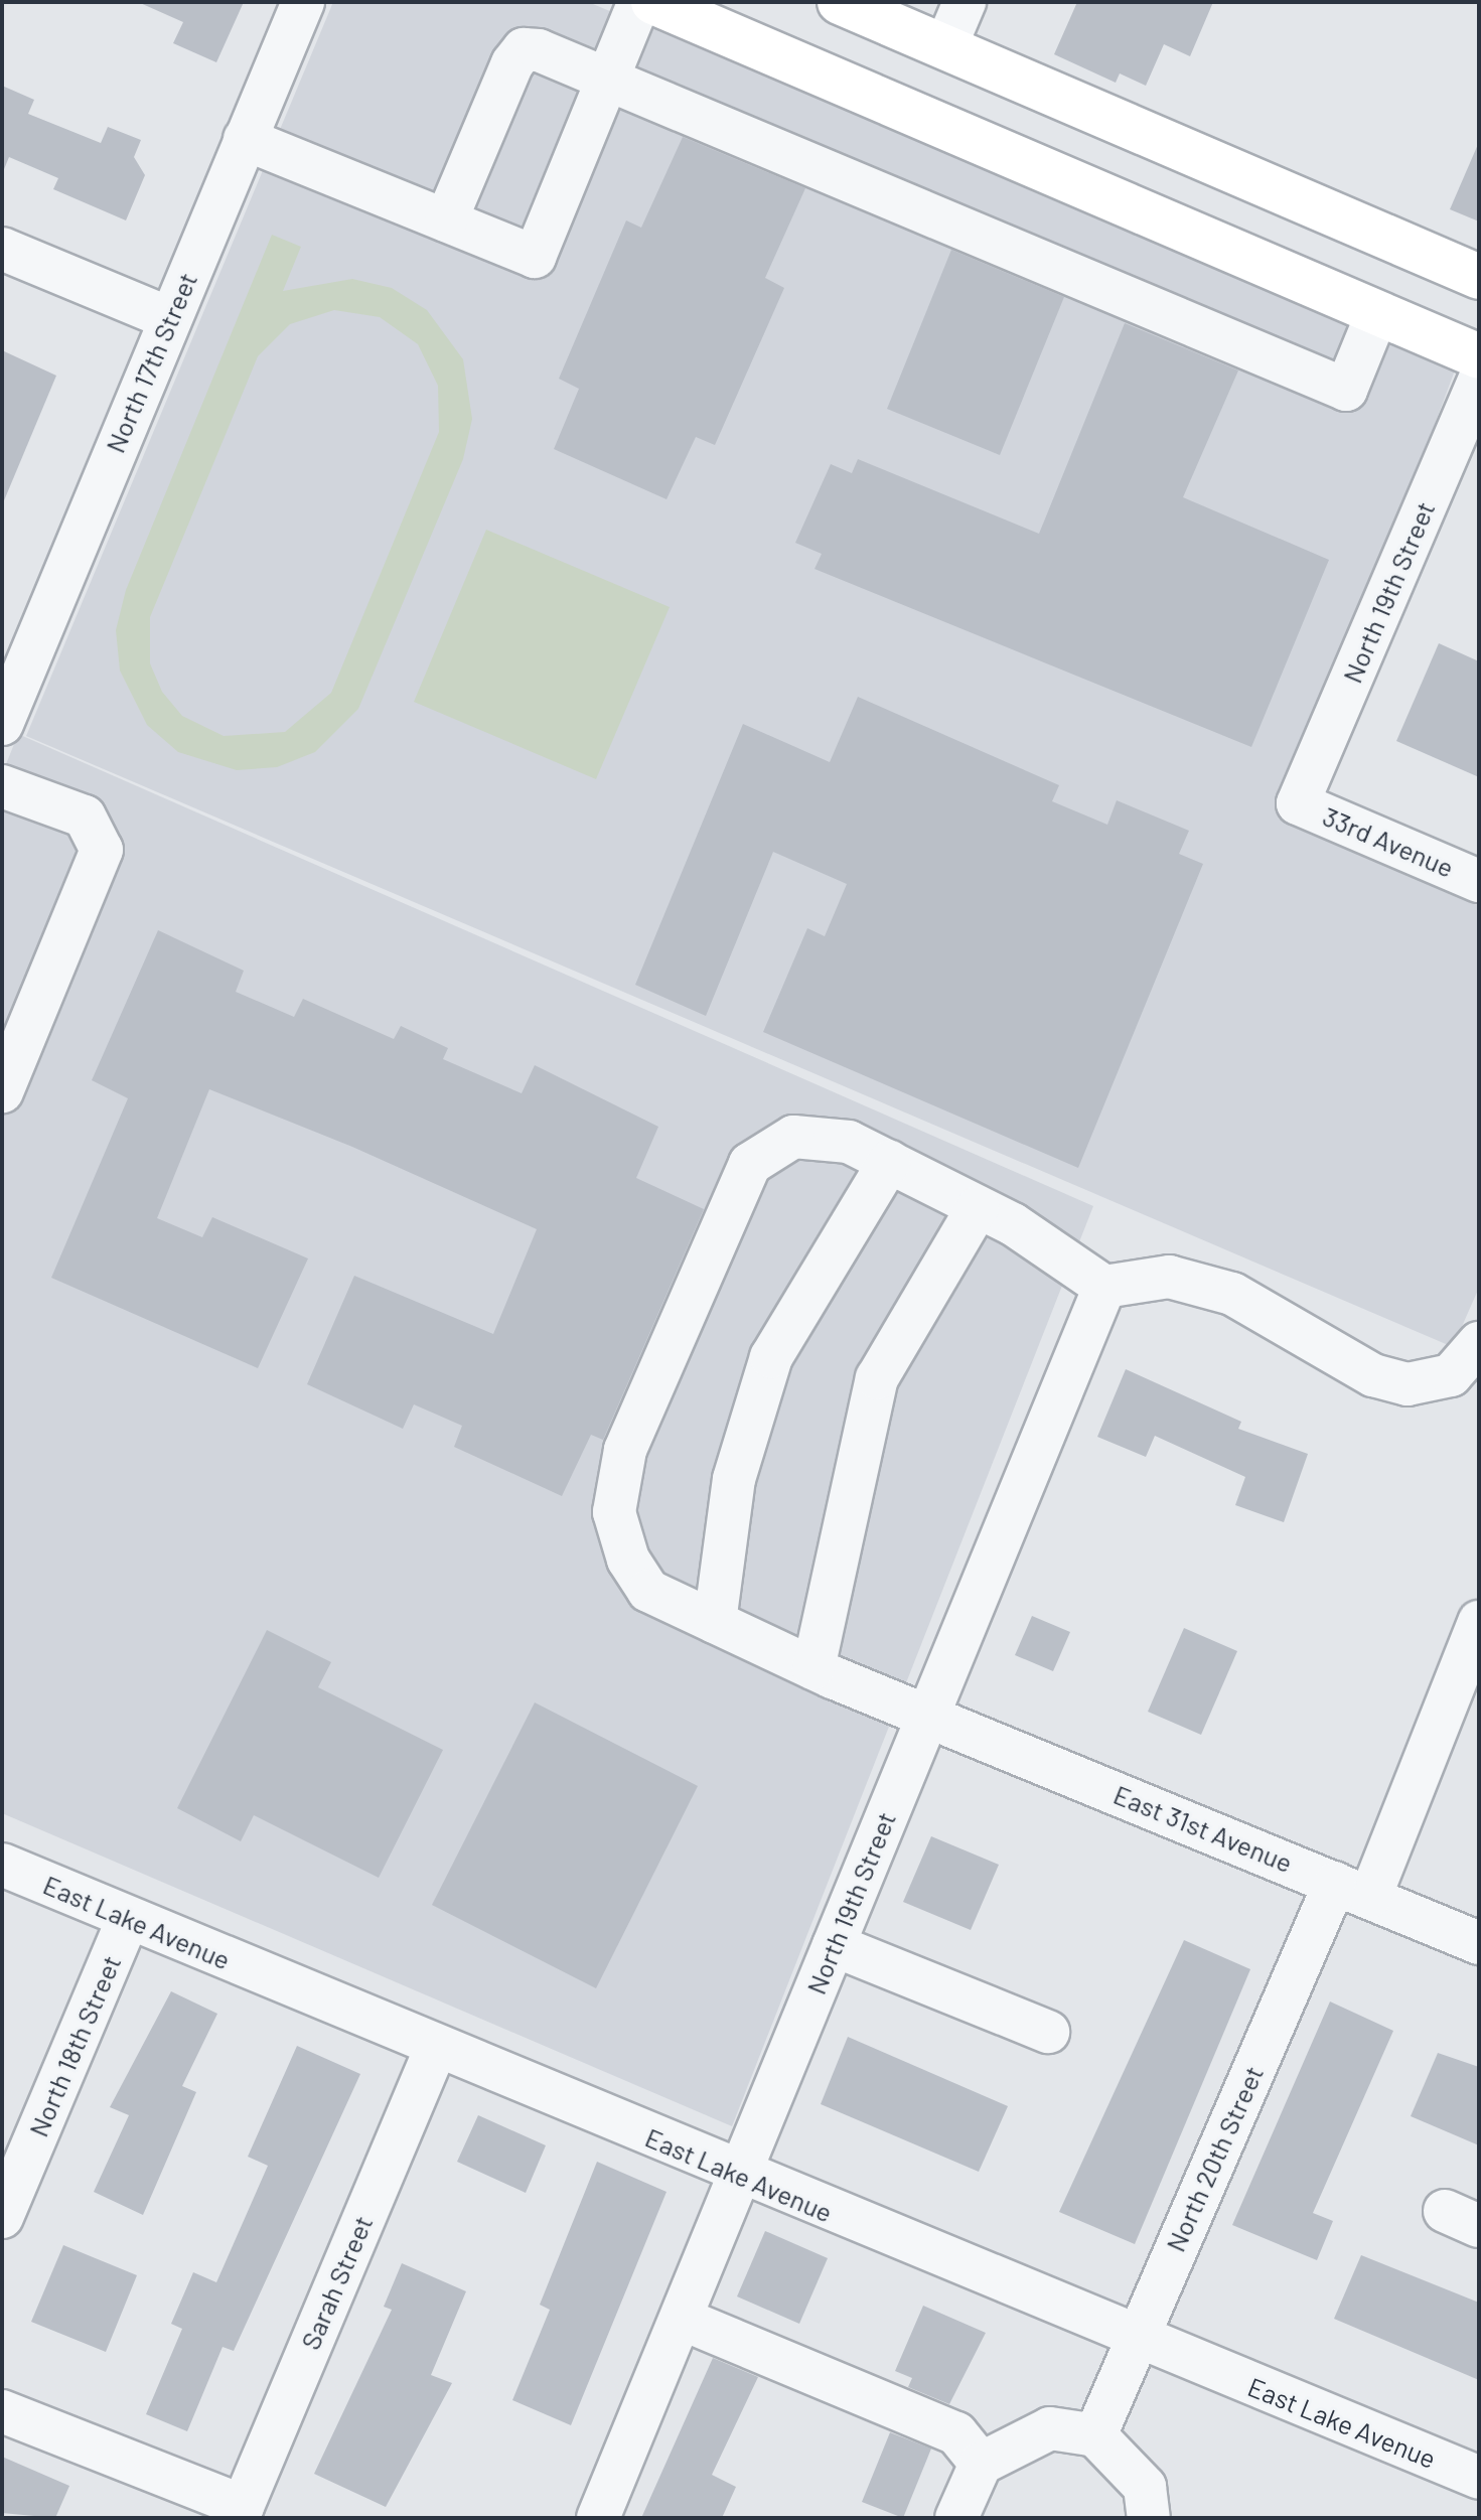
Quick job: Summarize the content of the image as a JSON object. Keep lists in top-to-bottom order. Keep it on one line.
{"streets":{"street":["North 17th Street","North 19th Street","33rd Avenue","East 31st Avenue","East Lake Avenue","North 18th Street","North 20th Street","Sarah Street"]},"crossings":[["North 19th Street","33rd Avenue"],["North 19th Street","East 31st Avenue"],["North 19th Street","East Lake Avenue"],["East 31st Avenue","North 20th Street"],["East Lake Avenue","North 18th Street"],["East Lake Avenue","North 20th Street"],["East Lake Avenue","Sarah Street"]]}
